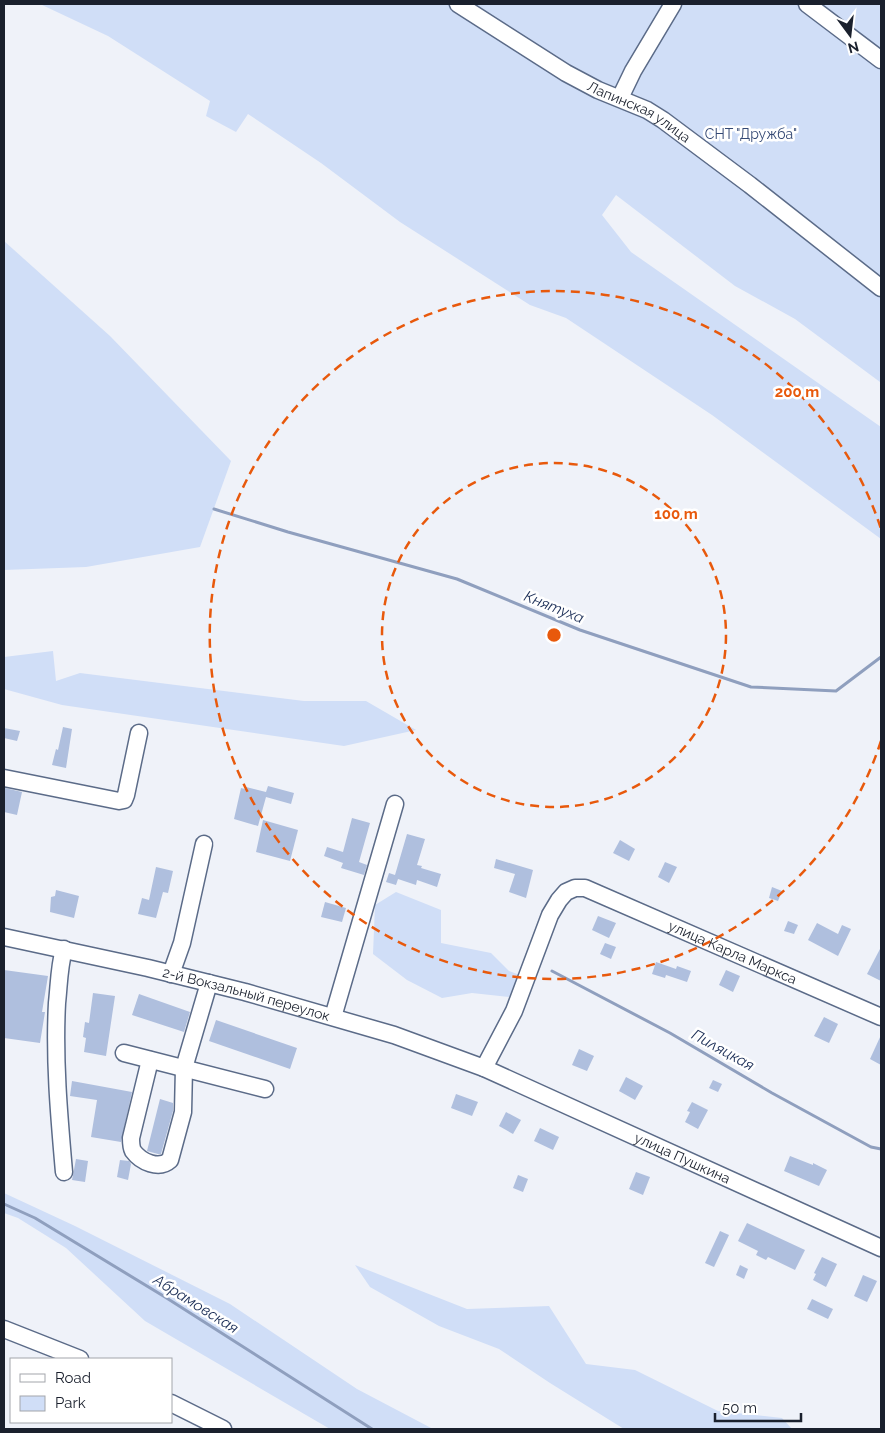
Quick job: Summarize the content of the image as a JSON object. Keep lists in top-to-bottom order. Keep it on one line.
{"streets":{"street":["Лапинская улица","улица Карла Маркса","2-й Вокзальный переулок","улица Пушкина"]},"crossings":[["улица Карла Маркса","2-й Вокзальный переулок"],["улица Карла Маркса","улица Пушкина"],["2-й Вокзальный переулок","улица Пушкина"]],"water":["Княтуха","Пиляцкая","Абрамовская"],"parks":["СНТ \"Дружба\""],"legend":["Road","Park"],"scale_bar":"50 m","north":"bottom","rings":["200 m","100 m"]}
